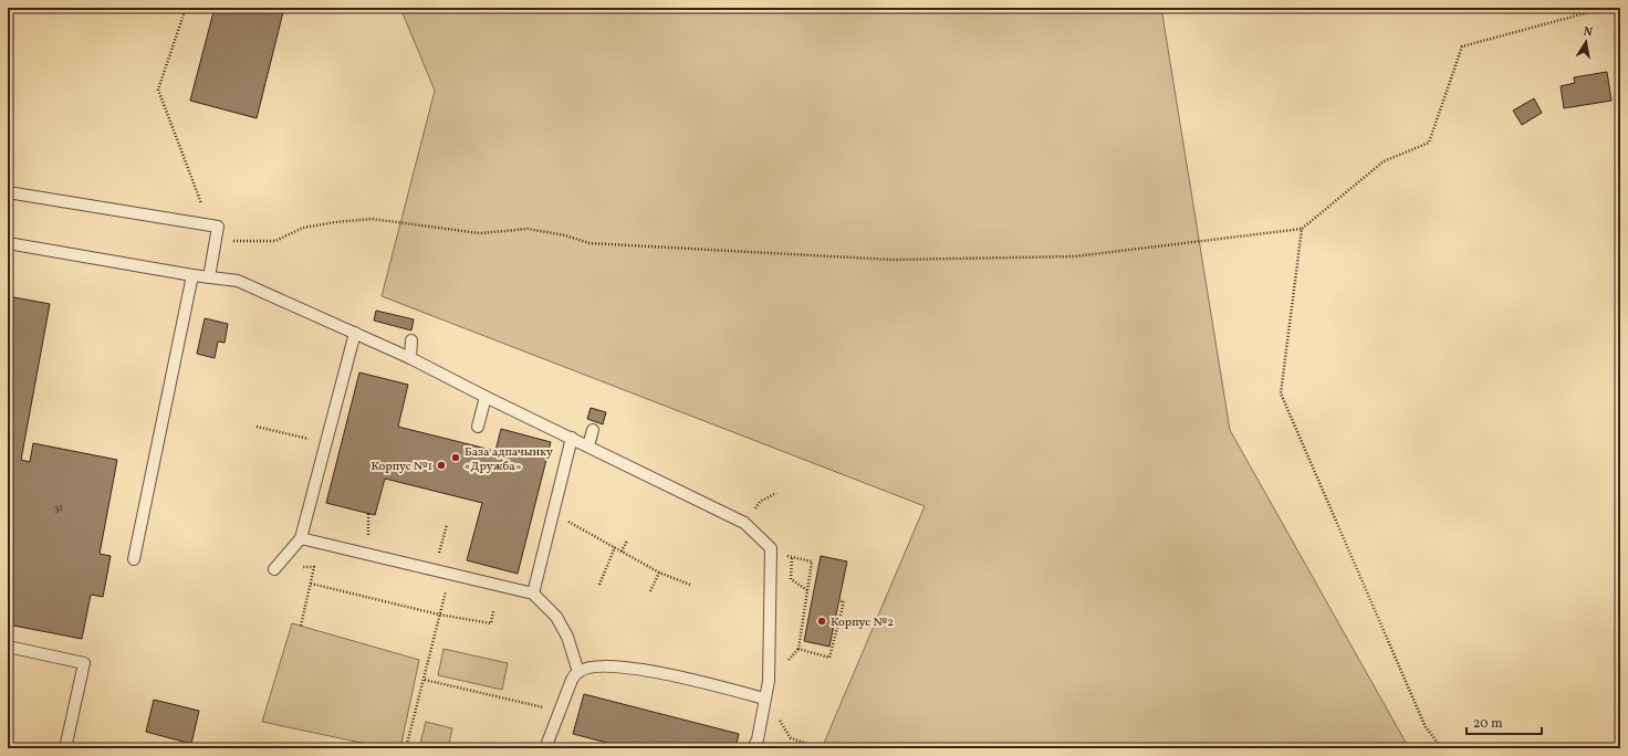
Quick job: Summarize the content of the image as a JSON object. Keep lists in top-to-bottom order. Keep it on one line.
{"places":["База адпачынку «Дружба»","Корпус №1","Корпус №2"],"house_numbers":["31"],"scale_bar":"20 m","north":"top"}
